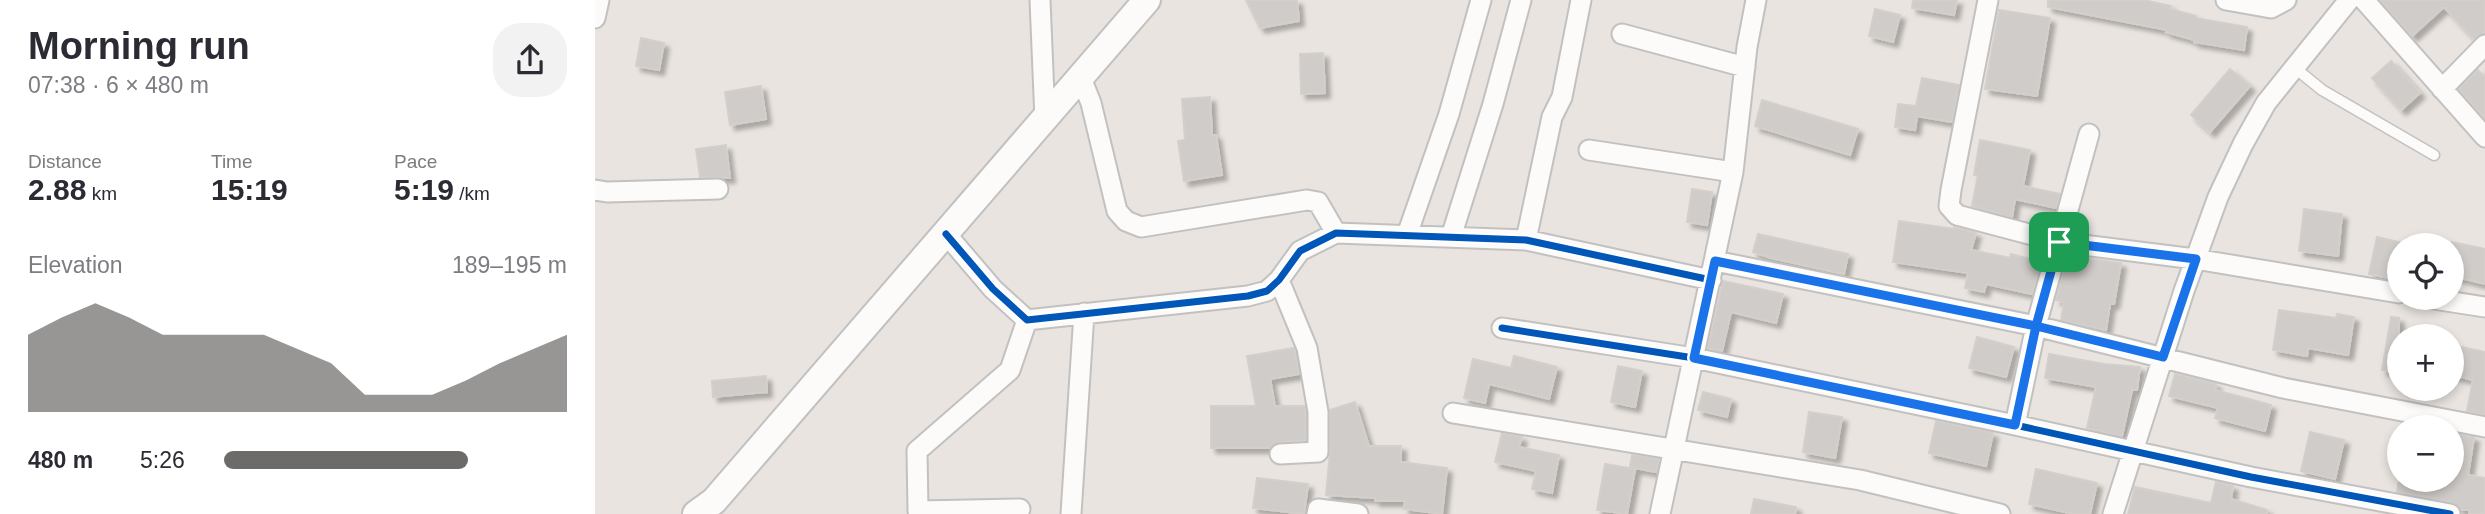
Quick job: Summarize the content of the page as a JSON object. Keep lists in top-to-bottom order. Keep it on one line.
{"page":{"heading":["Morning run","07:38 · 6 × 480 m"],"stats":[["Distance","2.88 km"],["Time","15:19"],["Pace","5:19 /km"]],"map_buttons":["+","−"],"chart":["Elevation","189–195 m"],"list":[{"name":"480 m","note":"5:26"}]}}
